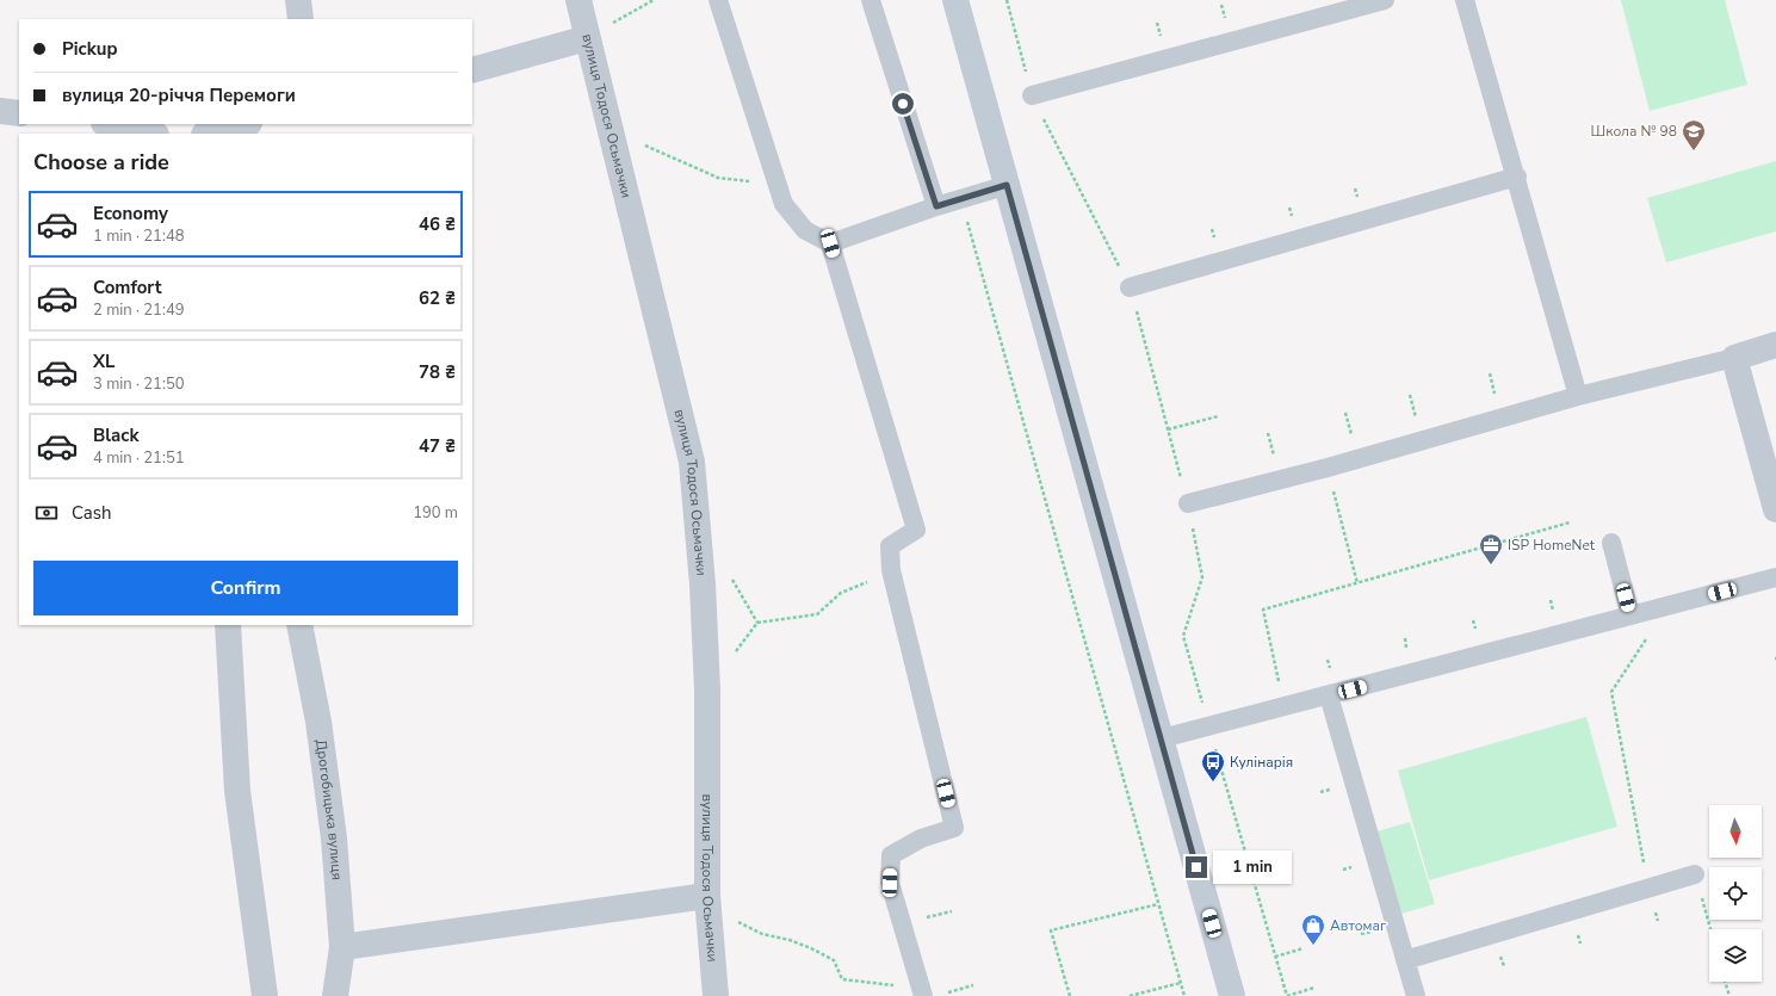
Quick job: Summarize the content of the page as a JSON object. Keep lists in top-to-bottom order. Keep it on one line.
{"streets":{"street":["вулиця Тодося Осьмачки","Дрогобицька вулиця"]},"places":{"school or university":["Школа № 98"],"office":["ISP HomeNet"],"bus stop":["Кулінарія"],"shop":["Автомаг"]},"north":"bottom","page":{"banner":["Pickup","вулиця 20-річчя Перемоги"],"heading":"Choose a ride","list":[{"name":"Economy","note":"1 min · 21:48","value":"46 ₴"},{"name":"Comfort","note":"2 min · 21:49","value":"62 ₴"},{"name":"XL","note":"3 min · 21:50","value":"78 ₴"},{"name":"Black","note":"4 min · 21:51","value":"47 ₴"}],"pay":["Cash","190 m"],"buttons":"Confirm","bubble":"1 min"}}
